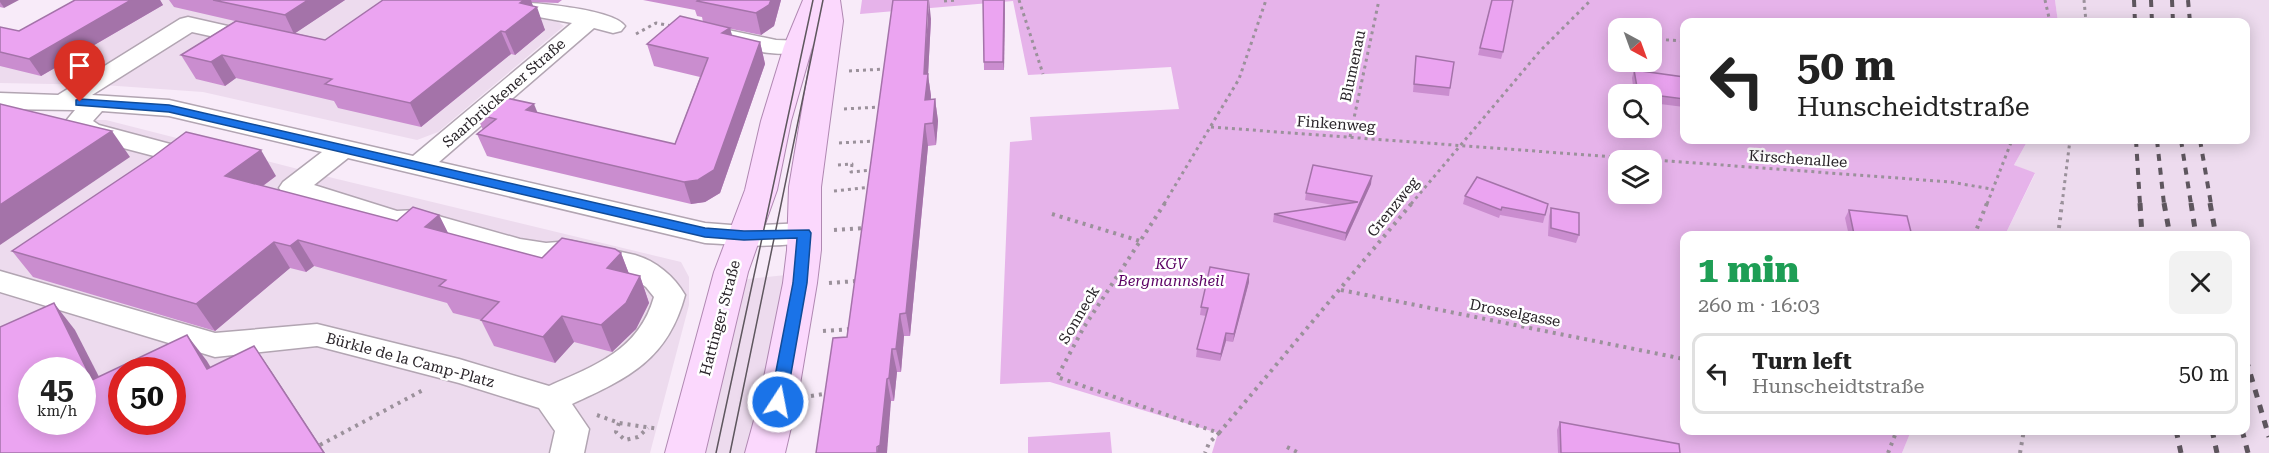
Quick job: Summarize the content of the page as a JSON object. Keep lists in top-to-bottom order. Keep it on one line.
{"streets":{"main road":["Hattinger Straße"],"street":["Saarbrückener Straße","Bürkle de la Camp-Platz"],"path":["Blumenau","Finkenweg","Kirschenallee","Grenzweg","Drosselgasse","Sonneck"]},"crossings":[["Blumenau","Finkenweg"],["Finkenweg","Kirschenallee"],["Finkenweg","Grenzweg"],["Finkenweg","Sonneck"],["Kirschenallee","Grenzweg"],["Grenzweg","Drosselgasse"],["Grenzweg","Sonneck"]],"parks":["KGV Bergmannsheil"],"north":"bottom right","page":{"turn":["50 m","Hunscheidtstraße"],"heading":["1 min","260 m · 16:03"],"list":[{"name":"Turn left","note":"Hunscheidtstraße","value":"50 m"}],"speed":"45 km/h","limit":"50"}}
